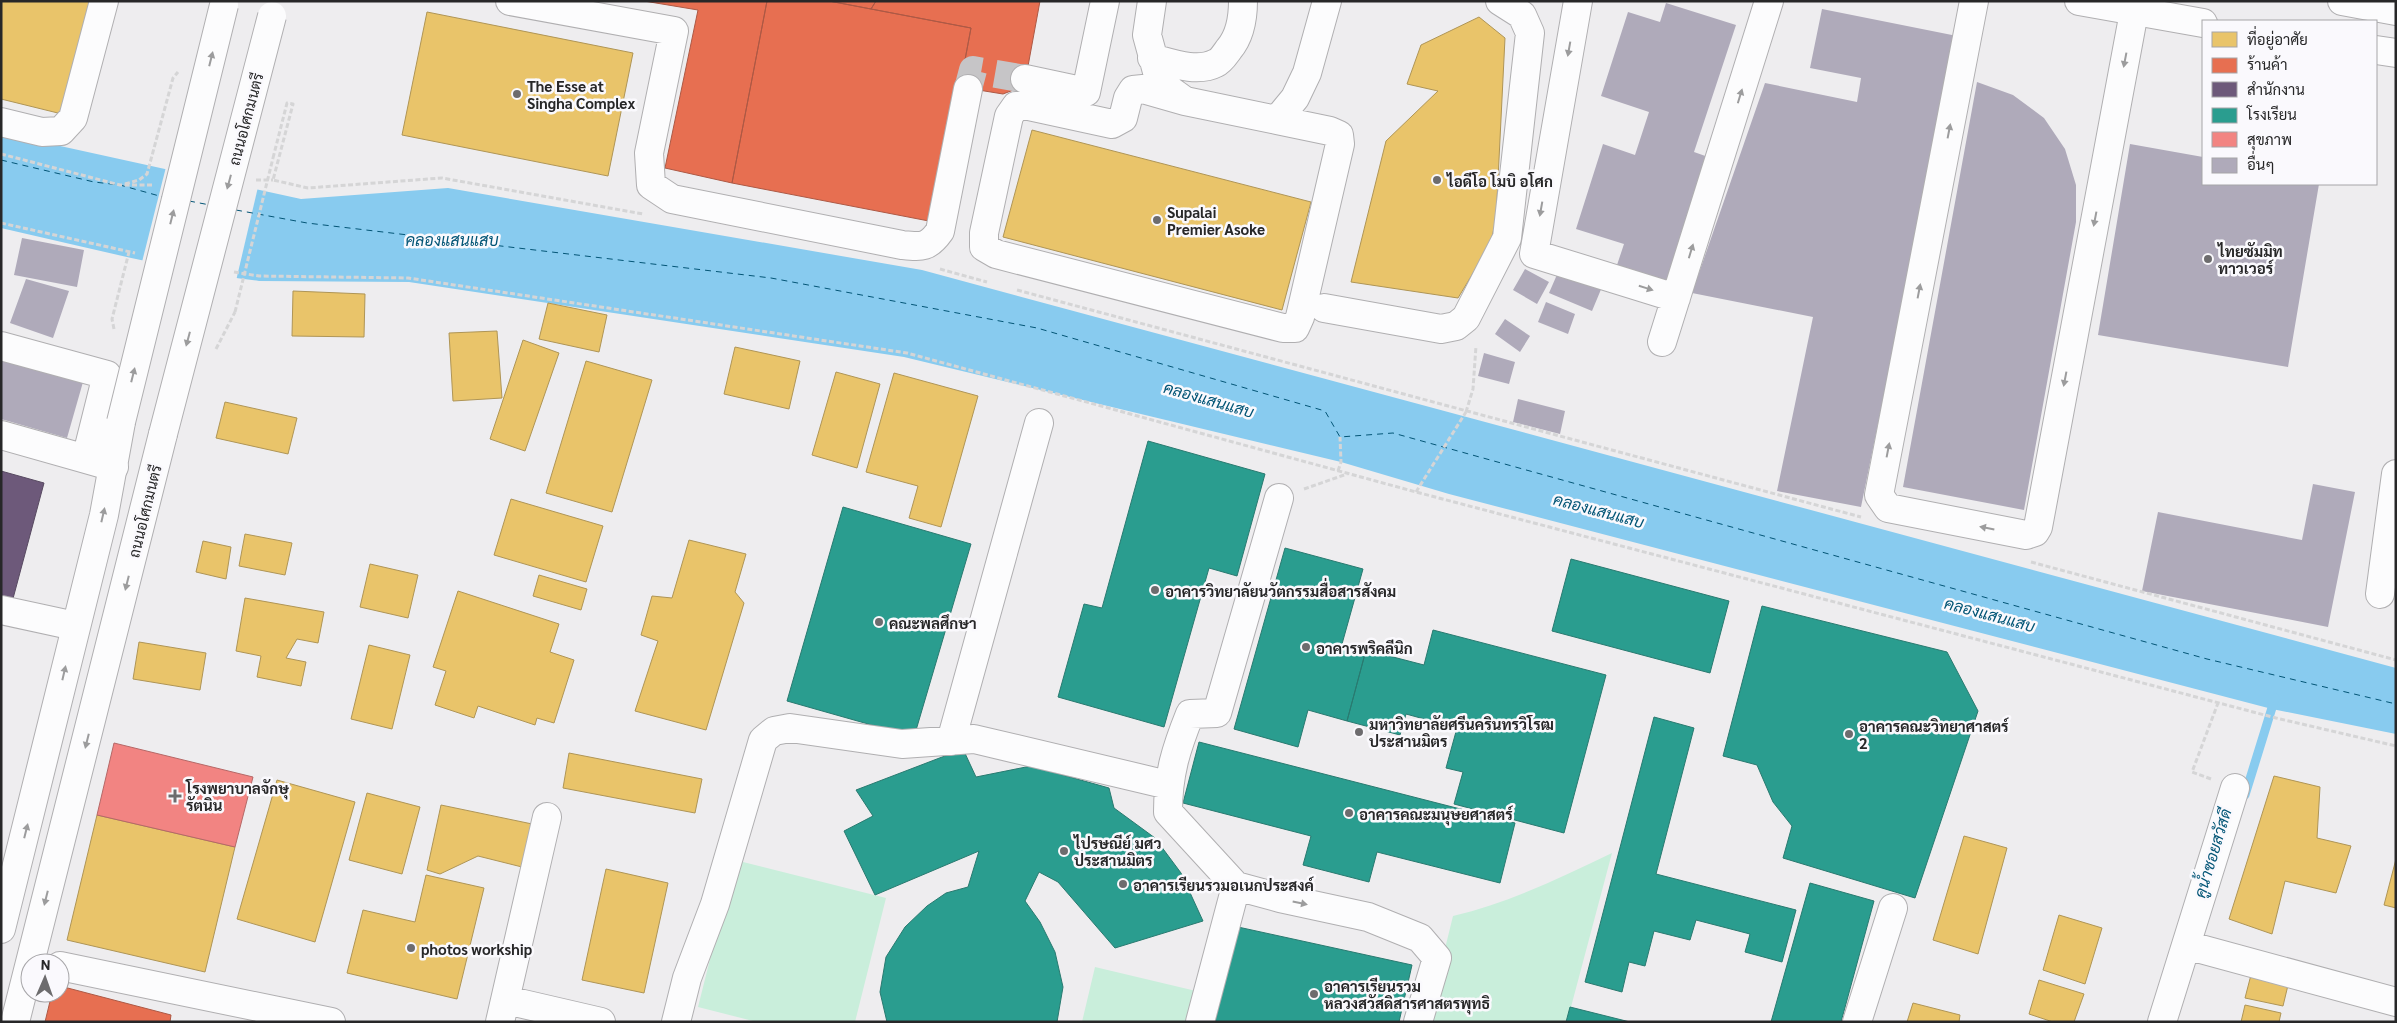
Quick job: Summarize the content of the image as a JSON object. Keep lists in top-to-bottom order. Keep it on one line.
{"streets":{"main road":["ถนนอโศกมนตรี"]},"water":["คลองแสนแสบ","คูน้ำซอยสวัสดี"],"places":{"other":["The Esse at Singha Complex","ไอดีโอ โมบิ อโศก","Supalai Premier Asoke","ไทยซัมมิท ทาวเวอร์","อาคารวิทยาลัยนวัตกรรมสื่อสารสังคม","คณะพลศึกษา","อาคารพริคลีนิก","มหาวิทยาลัยศรีนครินทรวิโรฒ ประสานมิตร","อาคารคณะวิทยาศาสตร์ 2","อาคารคณะมนุษยศาสตร์","ไปรษณีย์ มศว ประสานมิตร","อาคารเรียนรวมอเนกประสงค์","photos workship","อาคารเรียนรวม หลวงสวัสดิสารศาสตรพุทธิ"],"health":["โรงพยาบาลจักษุ รัตนิน"]},"legend":["ที่อยู่อาศัย","ร้านค้า","สำนักงาน","โรงเรียน","สุขภาพ","อื่นๆ"],"north":"top"}
